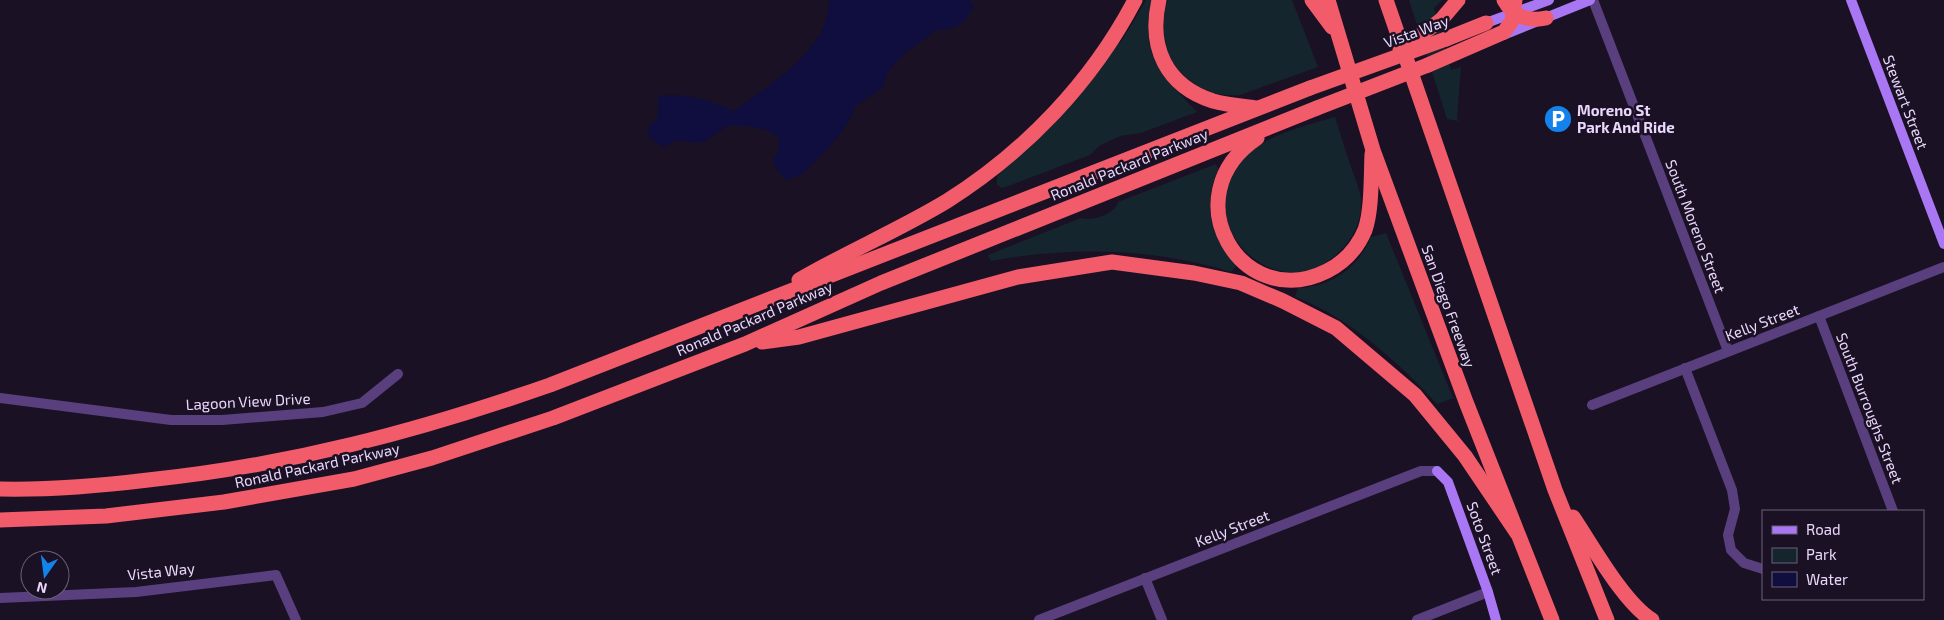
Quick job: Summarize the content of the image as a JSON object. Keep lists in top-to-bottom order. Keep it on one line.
{"streets":{"highway":["Vista Way","Ronald Packard Parkway","San Diego Freeway"],"street":["Stewart Street","South Moreno Street","Kelly Street","Lagoon View Drive","South Burroughs Street","Soto Street"]},"crossings":[["Vista Way","Ronald Packard Parkway"],["South Moreno Street","Kelly Street"],["Kelly Street","South Burroughs Street"],["Kelly Street","Soto Street"]],"places":{"parking":["Moreno St Park And Ride"]},"legend":["Road","Park","Water"],"north":"bottom"}
